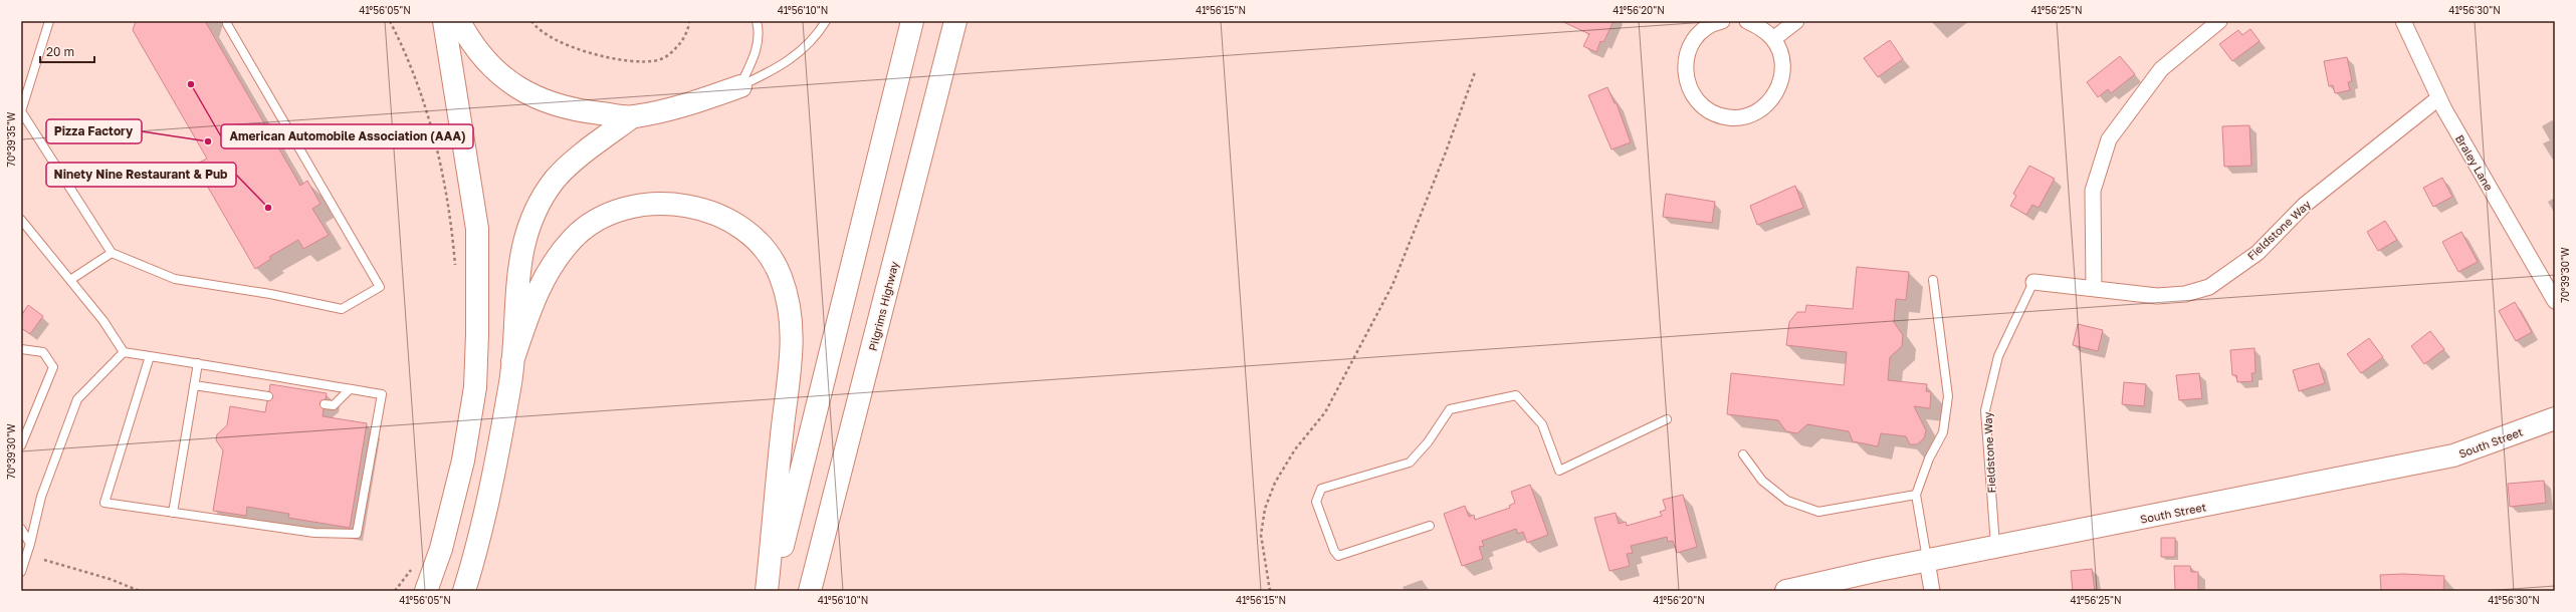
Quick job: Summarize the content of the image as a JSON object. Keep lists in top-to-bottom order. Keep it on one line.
{"streets":{"main road":["Pilgrims Highway","South Street"],"street":["Braley Lane","Fieldstone Way"]},"crossings":[["Braley Lane","Fieldstone Way"],["Fieldstone Way","South Street"]],"places":["American Automobile Association (AAA)","Pizza Factory","Ninety Nine Restaurant & Pub"],"scale_bar":"20 m","coordinates":["41°56'05\"N","41°56'10\"N","41°56'15\"N","41°56'20\"N","41°56'25\"N","41°56'30\"N","70°39'35\"W","70°39'30\"W"]}
